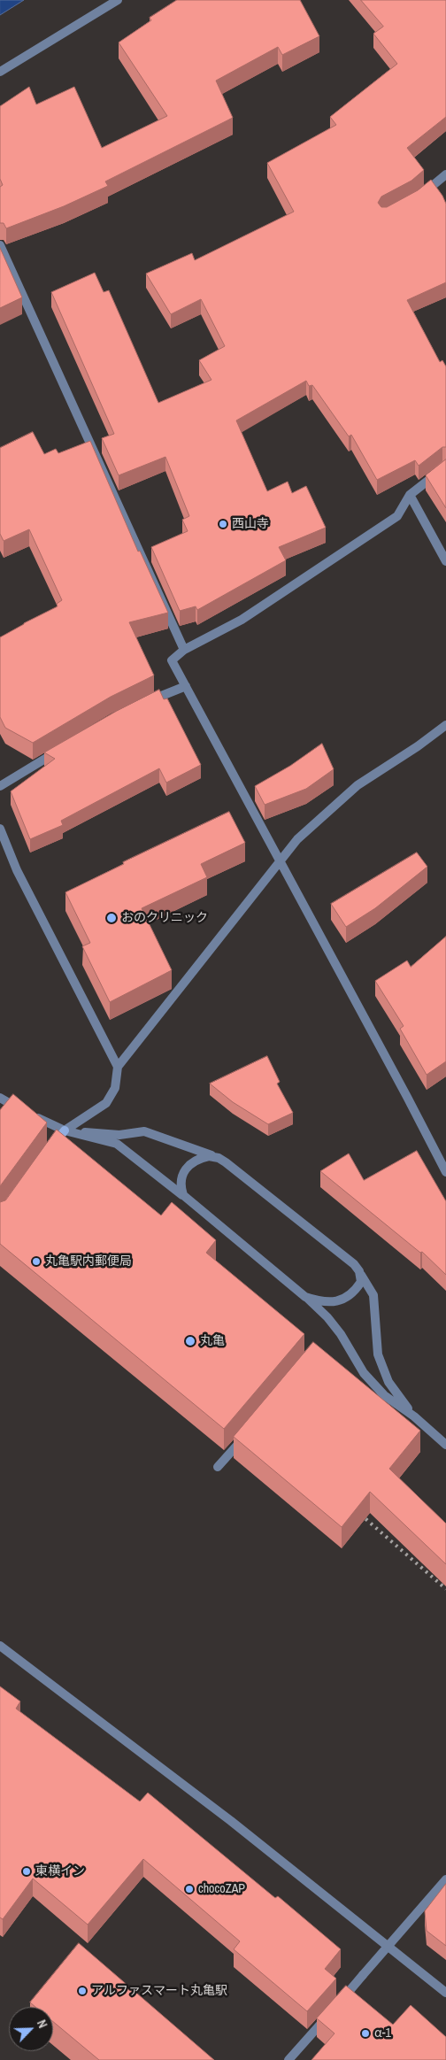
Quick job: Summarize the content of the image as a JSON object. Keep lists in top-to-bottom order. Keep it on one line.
{"places":["西山寺","おのクリニック","丸亀駅内郵便局","丸亀","東横イン","chocoZAP","アルファスマート丸亀駅","α-1"],"north":"top right"}
